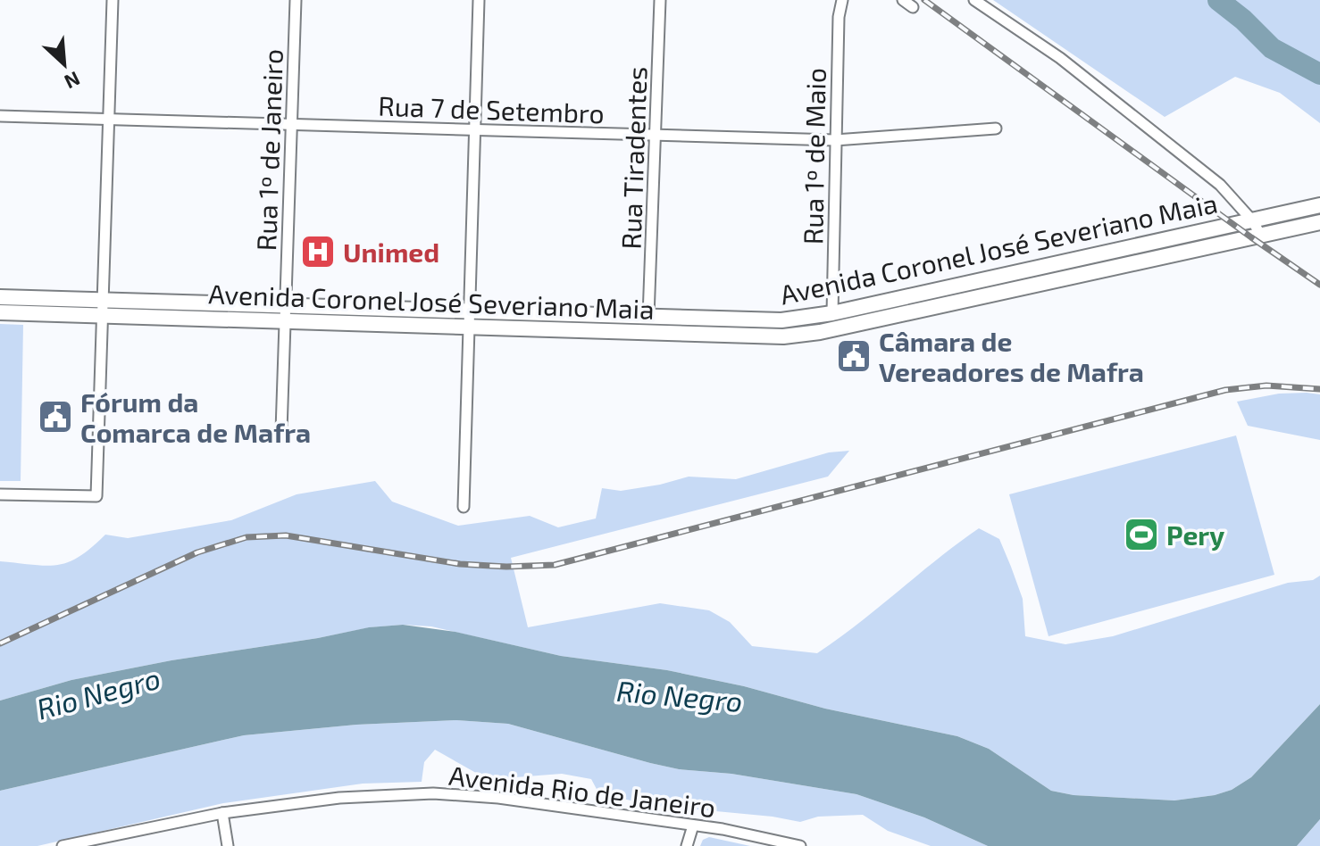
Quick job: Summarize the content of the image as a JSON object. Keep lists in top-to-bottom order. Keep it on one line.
{"streets":{"main road":["Avenida Coronel José Severiano Maia"],"street":["Rua 7 de Setembro","Rua 1º de Janeiro","Rua 1º de Maio","Rua Tiradentes","Avenida Rio de Janeiro"]},"crossings":[["Rua 7 de Setembro","Rua 1º de Janeiro"],["Rua 7 de Setembro","Rua 1º de Maio"],["Rua 7 de Setembro","Rua Tiradentes"],["Rua 1º de Janeiro","Avenida Coronel José Severiano Maia"],["Rua 1º de Maio","Avenida Coronel José Severiano Maia"],["Rua Tiradentes","Avenida Coronel José Severiano Maia"]],"water":["Rio Negro"],"places":{"hospital":["Unimed"],"public building":["Câmara de Vereadores de Mafra","Fórum da Comarca de Mafra"],"sports":["Pery"]},"north":"bottom right"}
